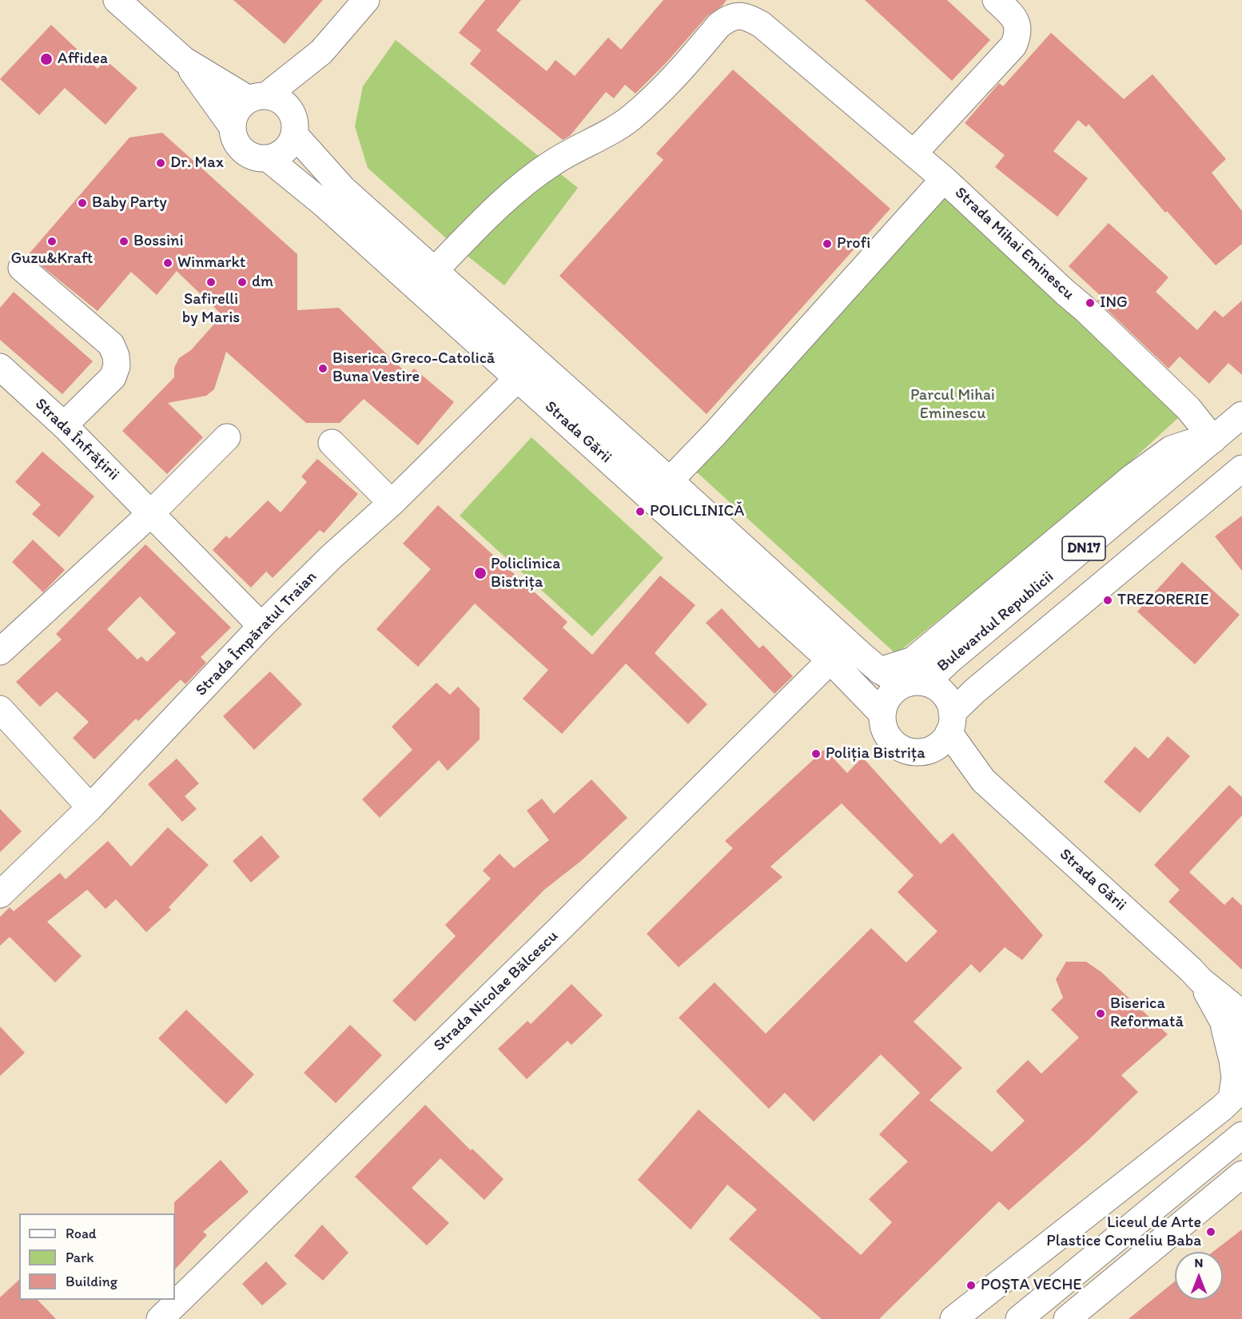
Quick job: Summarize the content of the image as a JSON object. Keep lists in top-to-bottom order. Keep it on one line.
{"streets":{"main road":["Strada Mihai Eminescu","Strada Gării","Strada Înfrățirii","DN17","Bulevardul Republicii","Strada Împăratul Traian","Strada Nicolae Bălcescu"]},"crossings":[["Strada Mihai Eminescu","Strada Gării"],["Strada Mihai Eminescu","Bulevardul Republicii"],["Strada Gării","DN17"],["Strada Gării","Bulevardul Republicii"],["Strada Gării","Strada Împăratul Traian"],["Strada Gării","Strada Nicolae Bălcescu"],["Strada Înfrățirii","Strada Împăratul Traian"],["DN17","Bulevardul Republicii"]],"parks":["Parcul Mihai Eminescu"],"places":["Affidea","Dr. Max","Baby Party","Guzu&Kraft","Bossini","Profi","Winmarkt","Safirelli by Maris","dm","ING","Biserica Greco-Catolică Buna Vestire","POLICLINICĂ","Policlinica Bistrița","TREZORERIE","Poliția Bistrița","Biserica Reformată","Liceul de Arte Plastice Corneliu Baba","POȘTA VECHE"],"legend":["Road","Park","Building"],"north":"top"}
